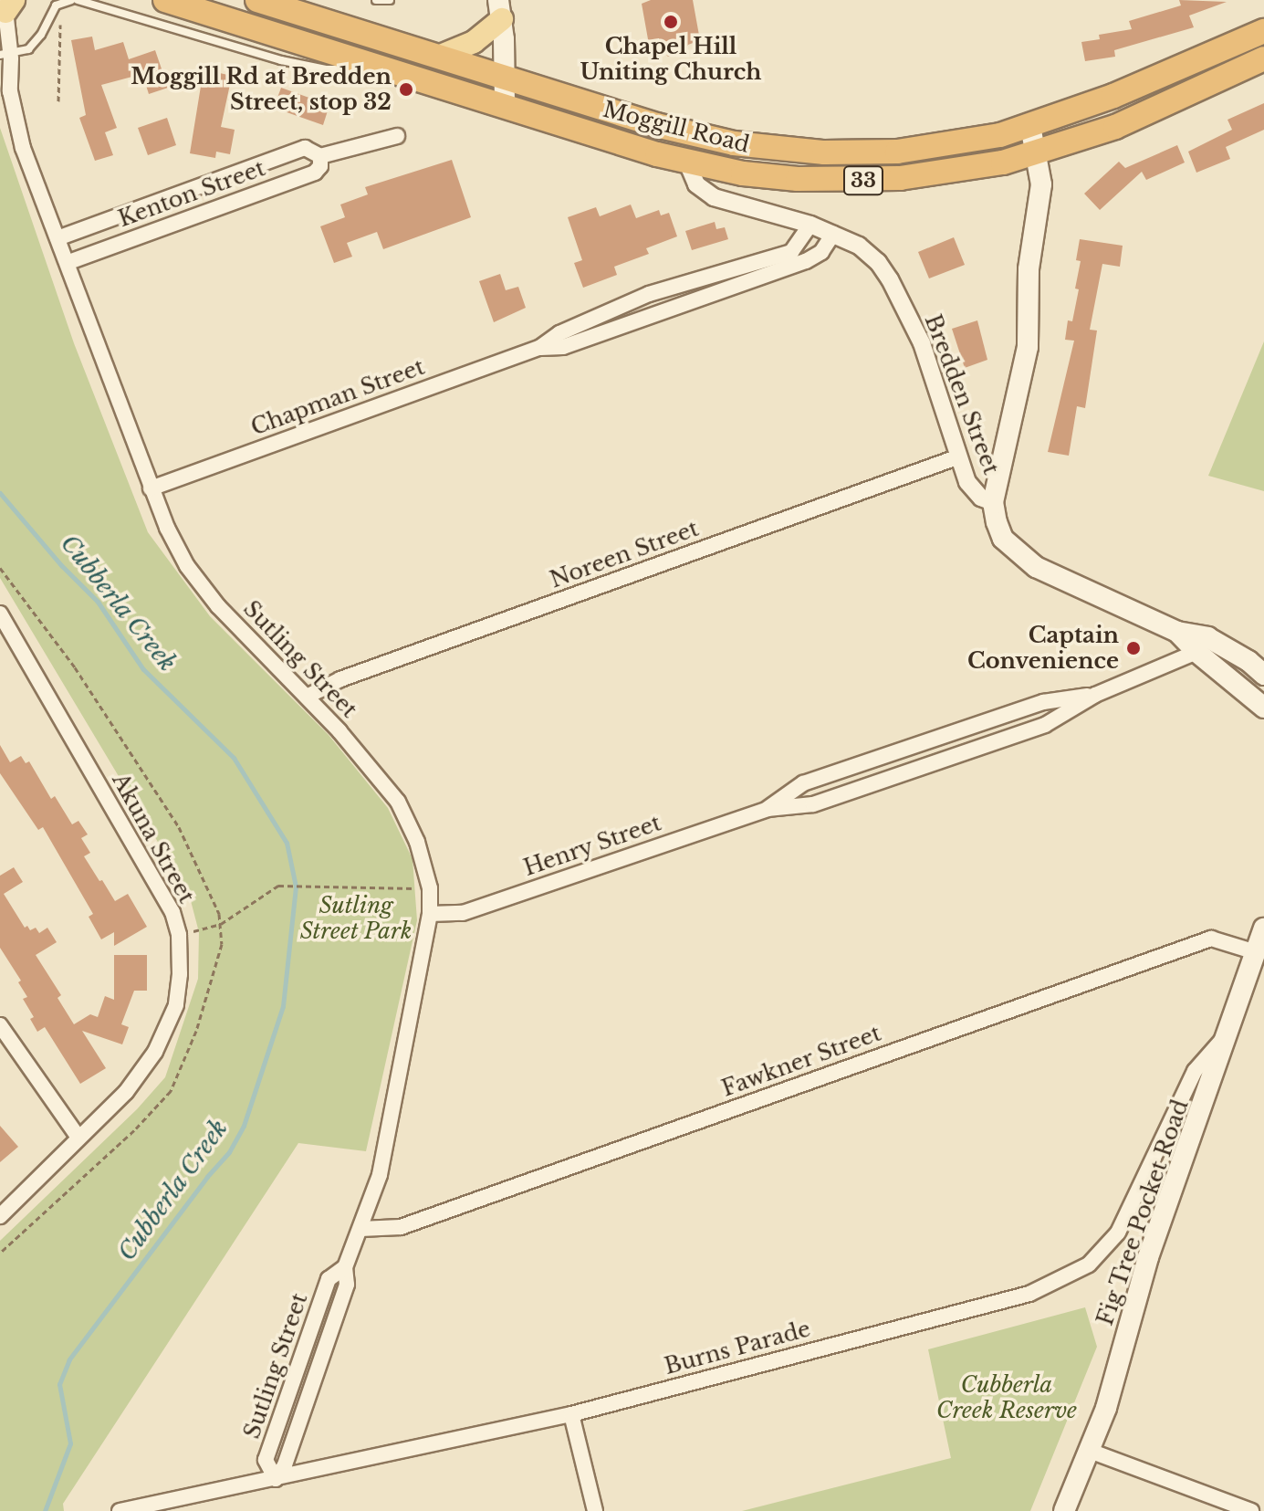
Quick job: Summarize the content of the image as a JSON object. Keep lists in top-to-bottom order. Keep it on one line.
{"streets":{"highway":["Moggill Road","33"],"main road":["Fig Tree Pocket Road"],"street":["Kenton Street","Bredden Street","Chapman Street","Noreen Street","Sutling Street","Akuna Street","Henry Street","Fawkner Street","Burns Parade"]},"crossings":[["Moggill Road","Bredden Street"],["Kenton Street","Sutling Street"],["Bredden Street","Chapman Street"],["Bredden Street","Noreen Street"],["Chapman Street","Sutling Street"],["Noreen Street","Sutling Street"],["Sutling Street","Henry Street"],["Sutling Street","Fawkner Street"],["Sutling Street","Burns Parade"],["Fawkner Street","Fig Tree Pocket Road"],["Fig Tree Pocket Road","Burns Parade"]],"water":["Cubberla Creek"],"parks":["Sutling Street Park","Cubberla Creek Reserve"],"places":["Chapel Hill Uniting Church","Moggill Rd at Bredden Street, stop 32","Captain Convenience"]}
